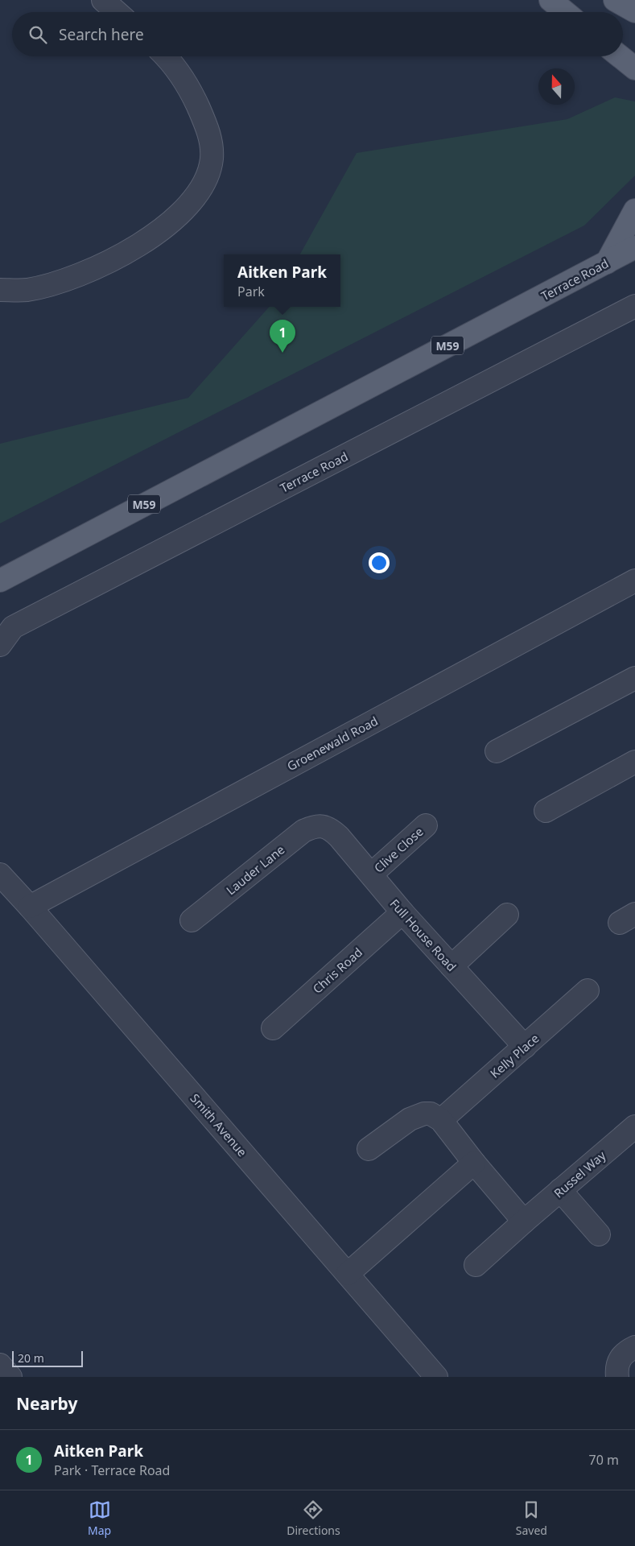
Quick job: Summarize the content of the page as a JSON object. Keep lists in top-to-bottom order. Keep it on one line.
{"streets":{"main road":["Terrace Road","M59"],"street":["Groenewald Road","Clive Close","Lauder Lane","Full House Road","Chris Road","Kelly Place","Smith Avenue","Russel Way"]},"crossings":[["Groenewald Road","Smith Avenue"],["Clive Close","Full House Road"],["Lauder Lane","Full House Road"],["Full House Road","Chris Road"],["Full House Road","Kelly Place"]],"scale_bar":"20 m","north":"top","page":{"search":"Search here","popup":["Aitken Park","Park"],"pins":"1","scale":"20 m","heading":"Nearby","list":[{"mark":"1","name":"Aitken Park","note":"Park · Terrace Road","value":"70 m"}],"nav":["Map","Directions","Saved"]}}
